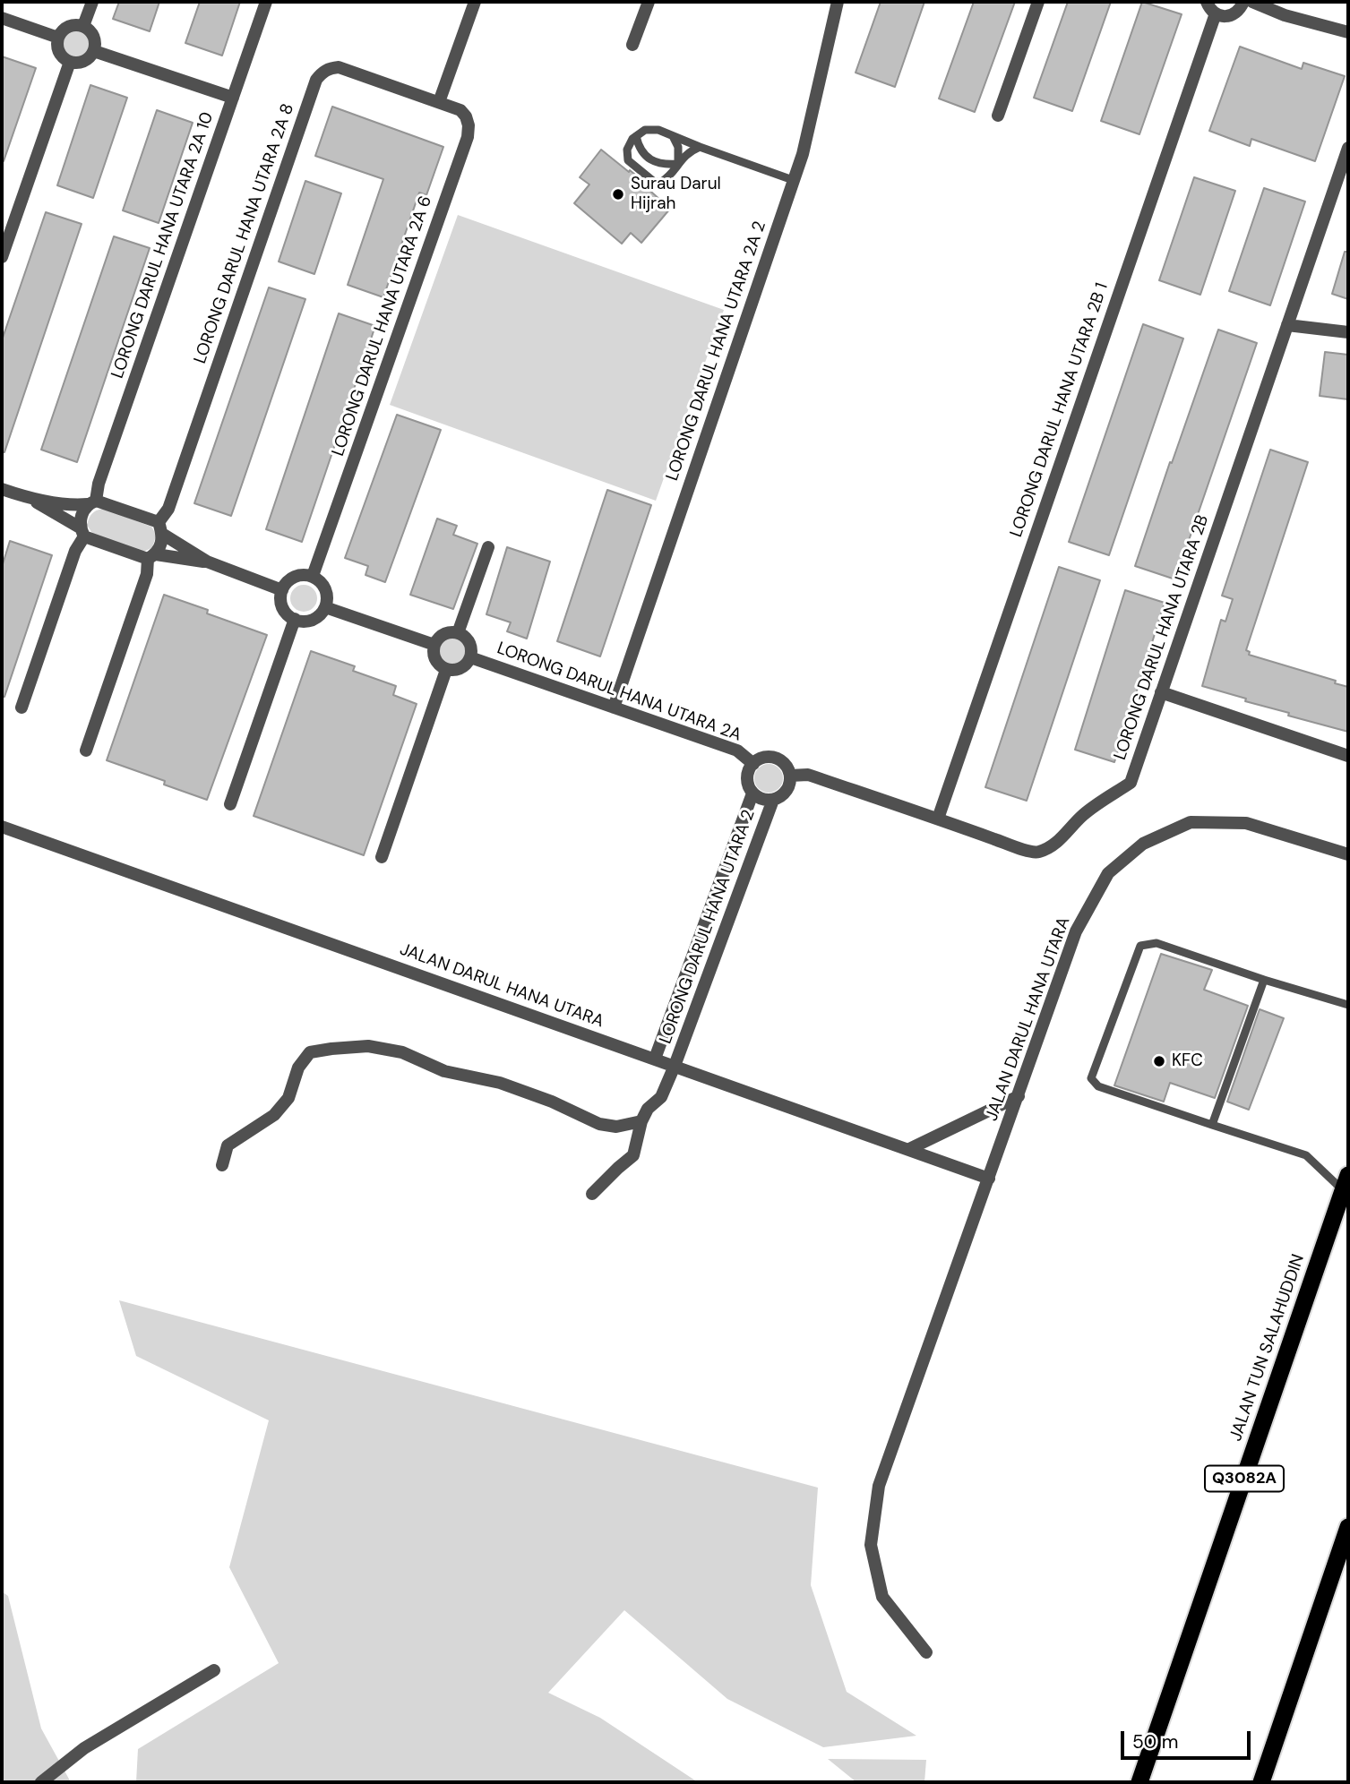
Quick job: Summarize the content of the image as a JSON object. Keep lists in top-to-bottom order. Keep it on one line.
{"streets":{"highway":["JALAN TUN SALAHUDDIN","Q3082A"],"street":["LORONG DARUL HANA UTARA 2A 8","LORONG DARUL HANA UTARA 2A 10","LORONG DARUL HANA UTARA 2A 6","LORONG DARUL HANA UTARA 2A 2","LORONG DARUL HANA UTARA 2B 1","LORONG DARUL HANA UTARA 2B","LORONG DARUL HANA UTARA 2A","LORONG DARUL HANA UTARA 2","JALAN DARUL HANA UTARA"]},"crossings":[["LORONG DARUL HANA UTARA 2A 8","LORONG DARUL HANA UTARA 2A 6"],["LORONG DARUL HANA UTARA 2A 2","LORONG DARUL HANA UTARA 2A"],["LORONG DARUL HANA UTARA 2B 1","LORONG DARUL HANA UTARA 2B"],["LORONG DARUL HANA UTARA 2B","LORONG DARUL HANA UTARA 2A"],["LORONG DARUL HANA UTARA 2B","LORONG DARUL HANA UTARA 2"],["LORONG DARUL HANA UTARA 2A","LORONG DARUL HANA UTARA 2"],["LORONG DARUL HANA UTARA 2","JALAN DARUL HANA UTARA"]],"places":["Surau Darul Hijrah","KFC"],"scale_bar":"50 m"}
